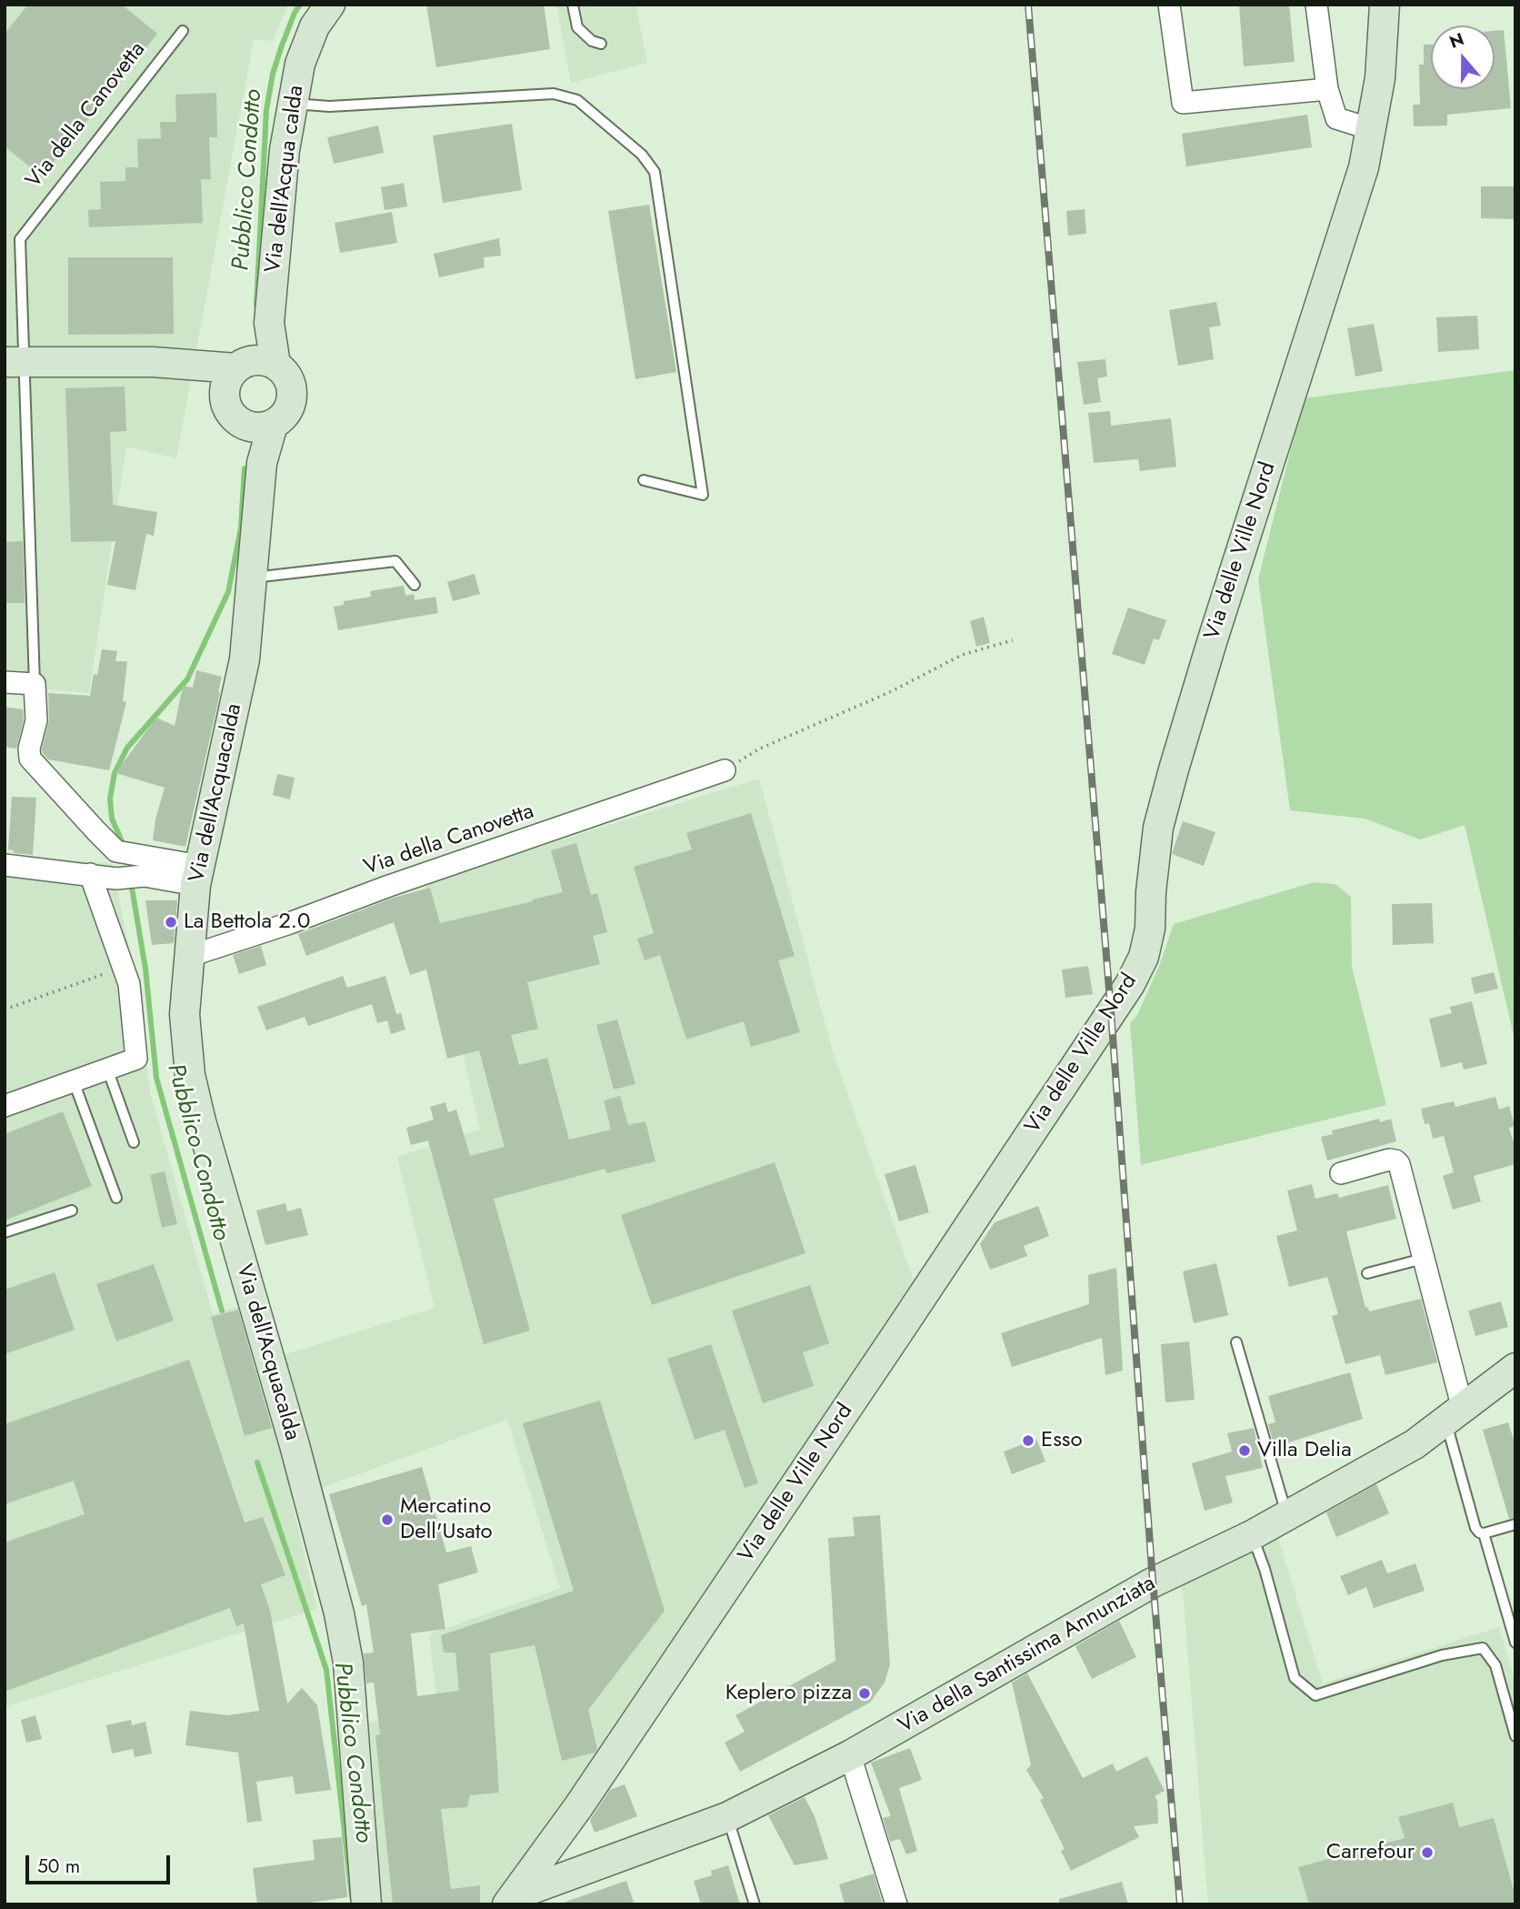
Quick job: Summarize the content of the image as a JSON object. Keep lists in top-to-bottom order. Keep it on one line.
{"streets":{"street":["Via della Canovetta","Via dell'Acqua calda","Via delle Ville Nord","Via dell'Acquacalda","Via della Santissima Annunziata"]},"crossings":[["Via della Canovetta","Via dell'Acquacalda"],["Via dell'Acqua calda","Via dell'Acquacalda"],["Via delle Ville Nord","Via della Santissima Annunziata"]],"water":["Pubblico Condotto"],"places":["La Bettola 2.0","Esso","Villa Delia","Mercatino Dell'Usato","Keplero pizza","Carrefour"],"scale_bar":"50 m","north":"top"}
